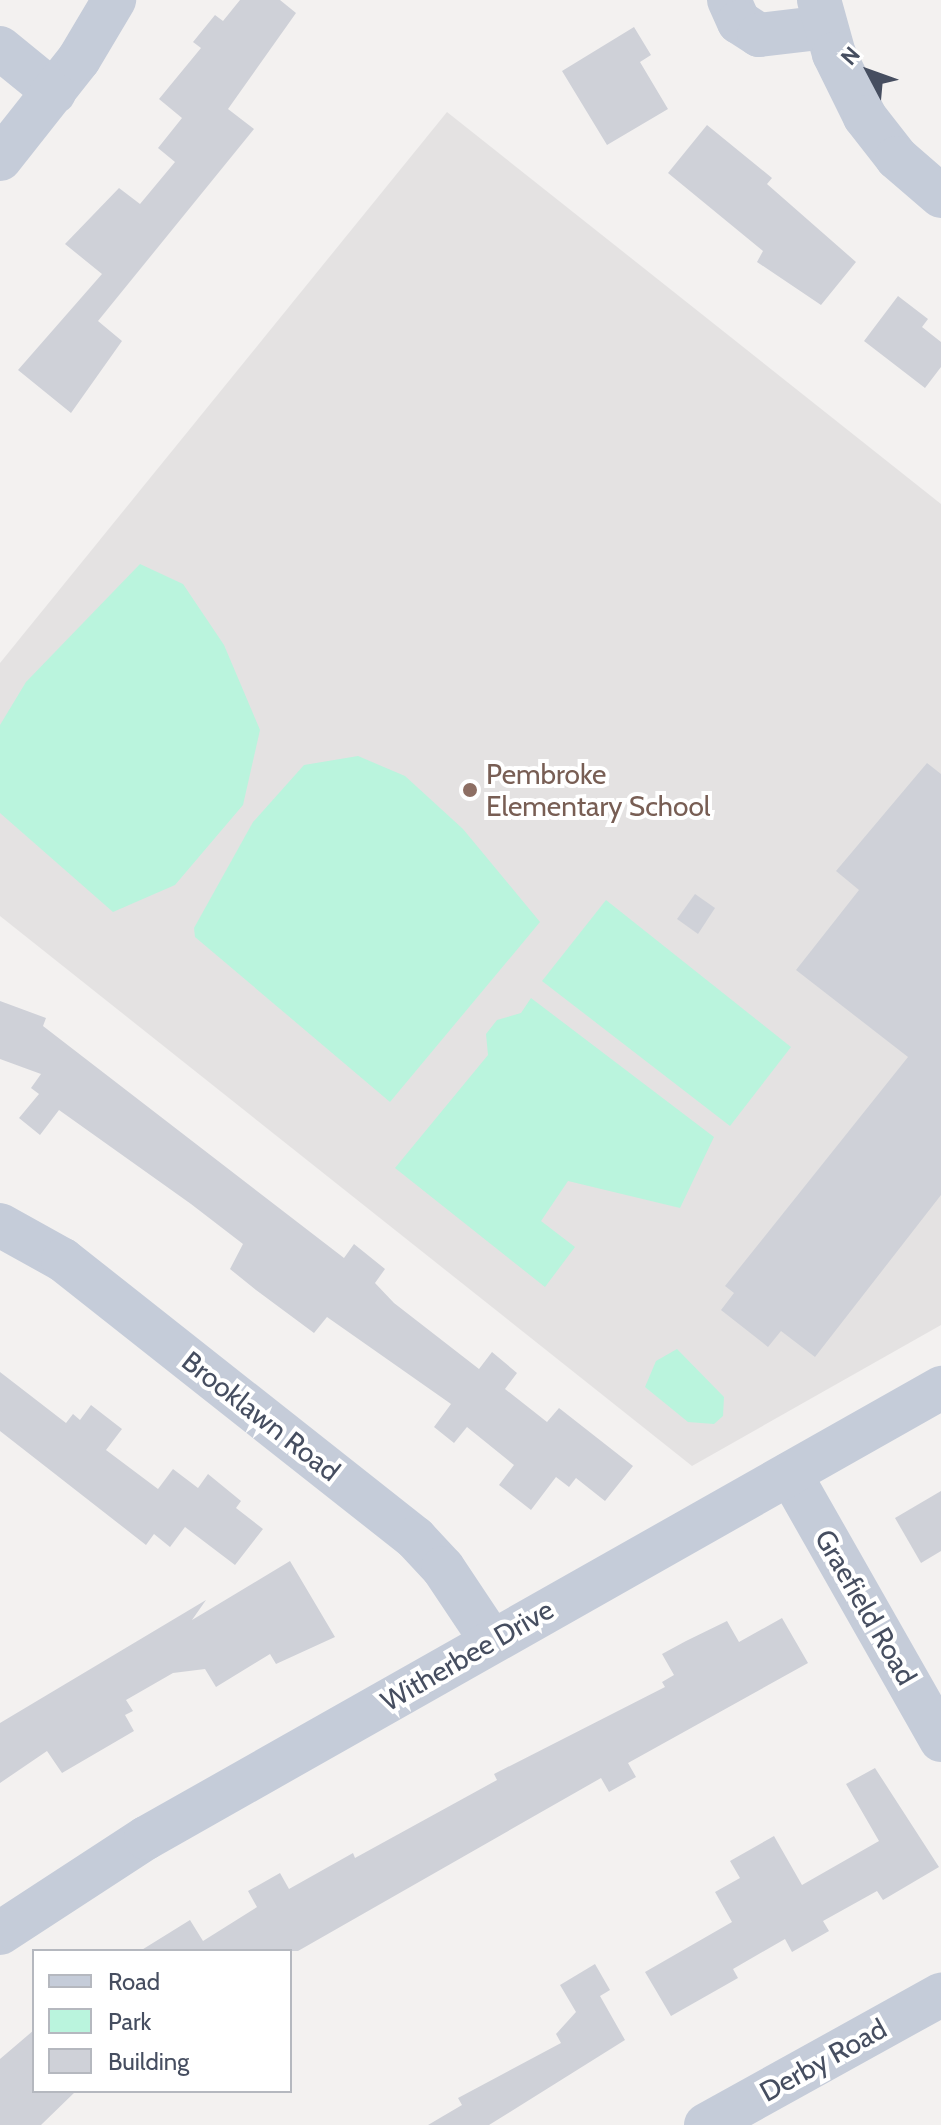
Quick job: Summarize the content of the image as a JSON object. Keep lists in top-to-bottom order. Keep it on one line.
{"streets":{"street":["Brooklawn Road","Graefield Road","Witherbee Drive","Derby Road"]},"crossings":[["Brooklawn Road","Witherbee Drive"],["Graefield Road","Witherbee Drive"]],"places":["Pembroke Elementary School"],"legend":["Road","Park","Building"],"north":"top left"}
